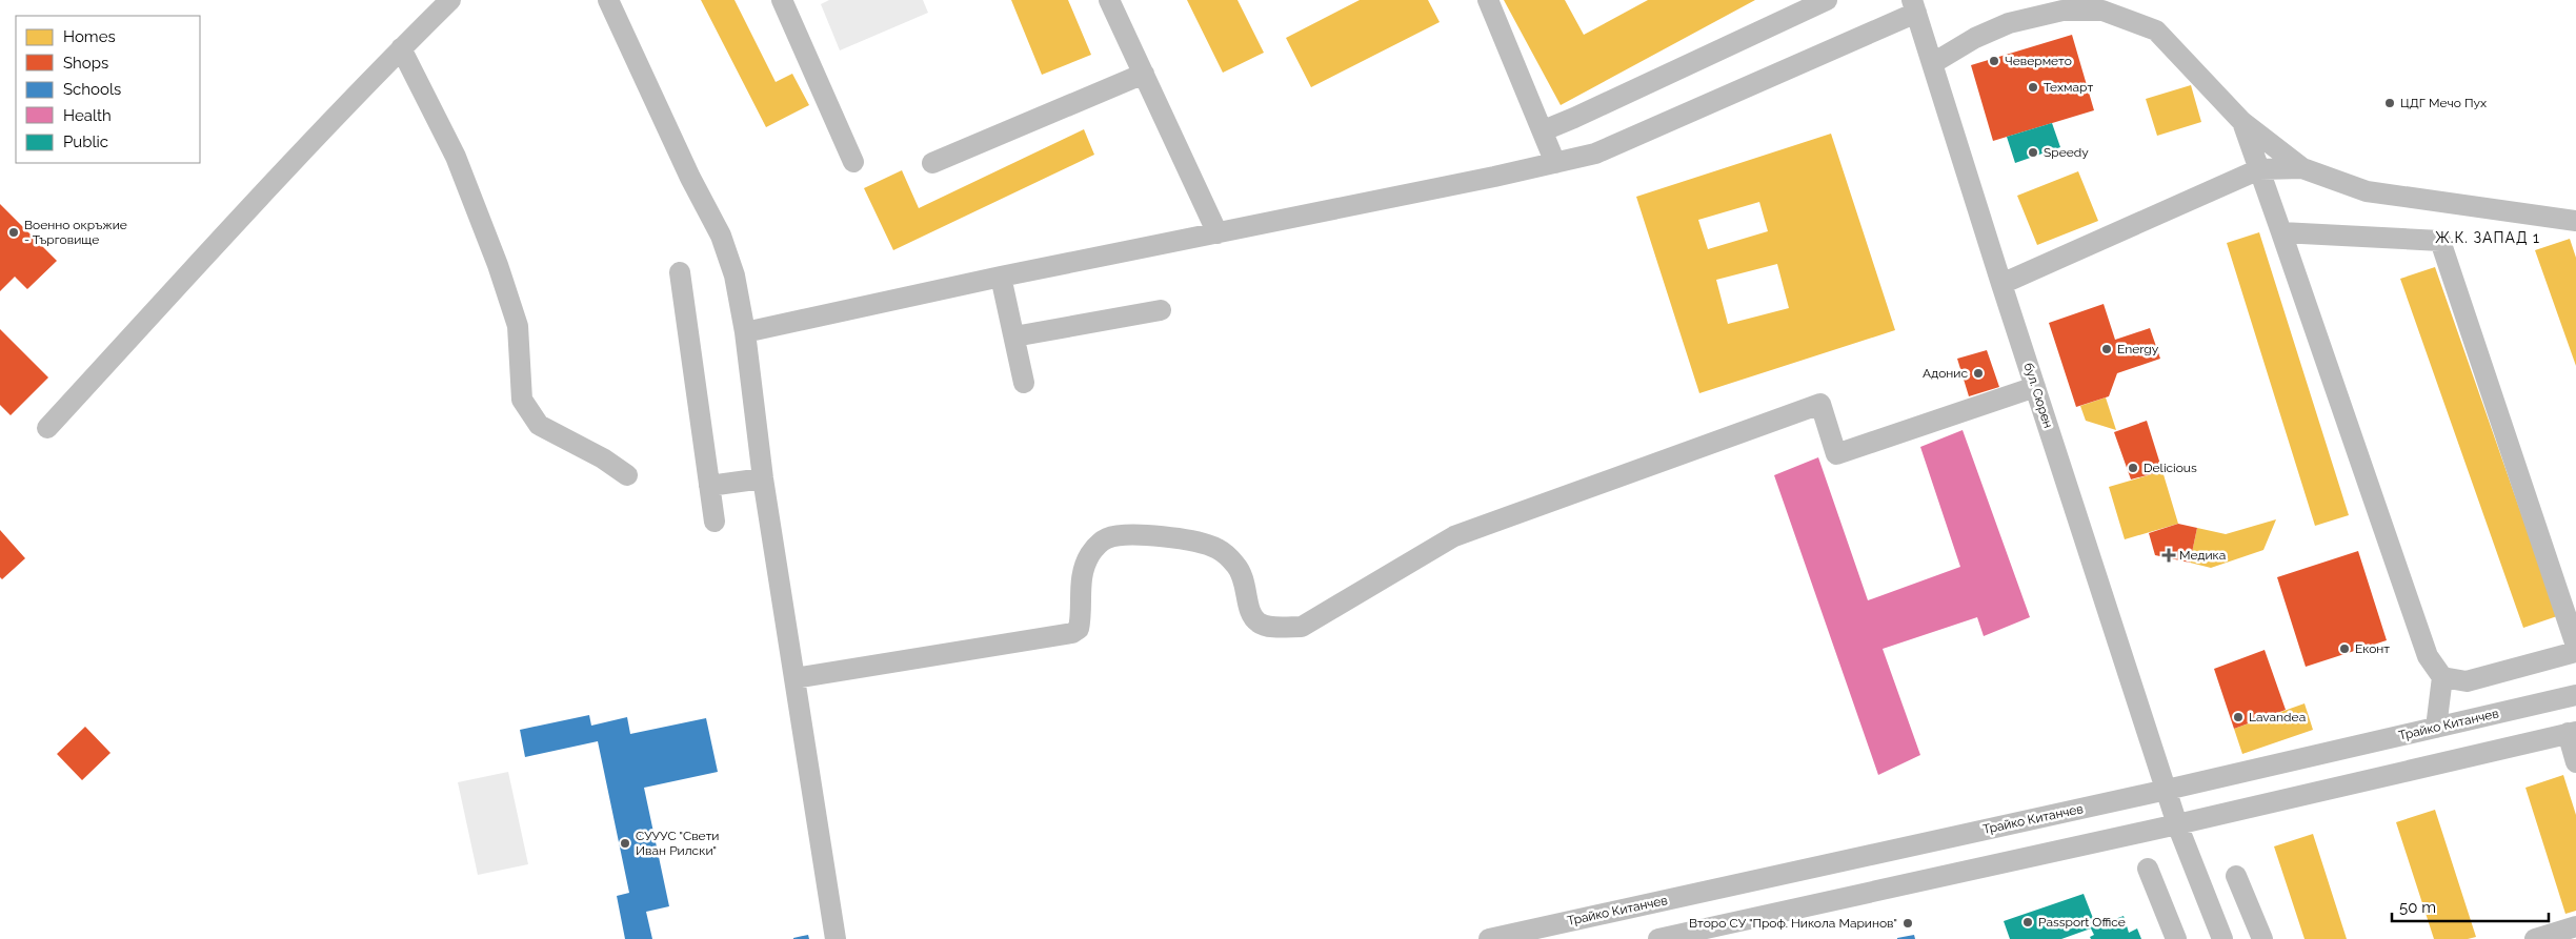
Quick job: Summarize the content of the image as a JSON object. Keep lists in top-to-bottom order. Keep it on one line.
{"streets":{"street":["бул. Сюрен","Трайко Китанчев"]},"crossings":[["бул. Сюрен","Трайко Китанчев"]],"districts":["Ж.К. ЗАПАД 1"],"places":{"other":["Чевермето","Техмарт","ЦДГ Мечо Пух","Speedy","Военно окръжие - Търговище","Energy","Адонис","Delicious","Еконт","Lavandea","СУУУС \"Свети Иван Рилски\"","Passport Office","Второ СУ \"Проф. Никола Маринов\""],"health":["Медика"]},"legend":["Homes","Shops","Schools","Health","Public"],"scale_bar":"50 m"}
